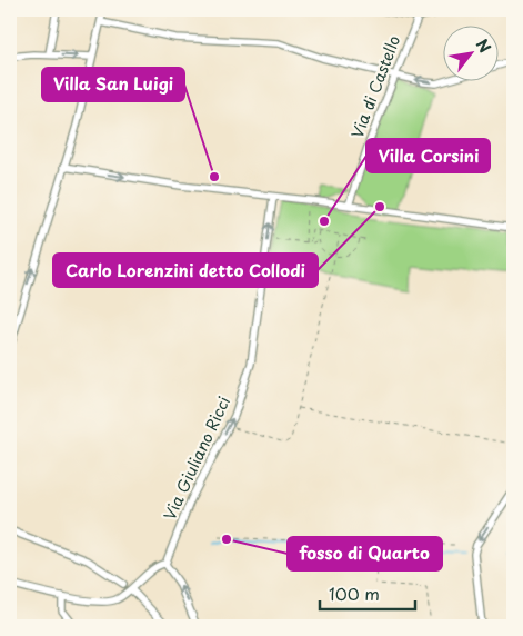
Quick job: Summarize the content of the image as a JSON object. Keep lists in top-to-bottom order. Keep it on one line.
{"streets":{"street":["Via di Castello","Via Giuliano Ricci"]},"one_way":["Via Giuliano Ricci"],"places":["Villa San Luigi","Carlo Lorenzini detto Collodi","Villa Corsini","fosso di Quarto"],"scale_bar":"100 m","north":"top right"}
